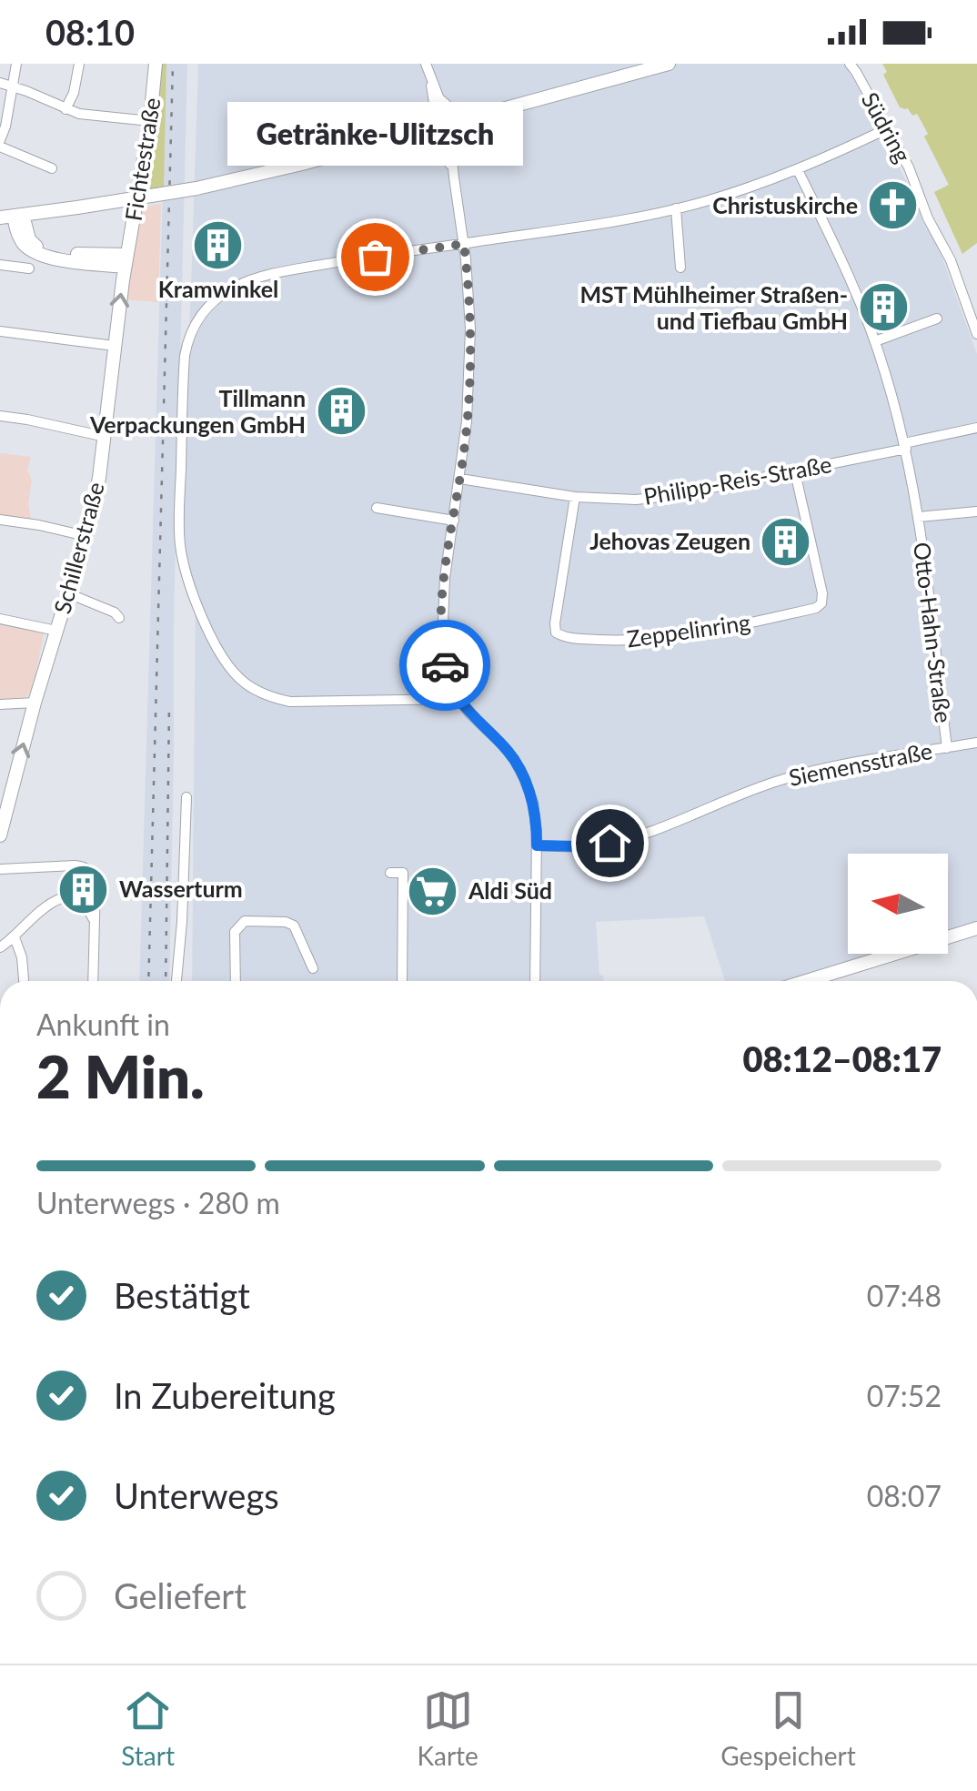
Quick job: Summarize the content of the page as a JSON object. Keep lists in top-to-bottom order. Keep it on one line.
{"streets":{"main road":["Fichtestraße","Schillerstraße"],"street":["Südring","Philipp-Reis-Straße","Zeppelinring","Otto-Hahn-Straße","Siemensstraße"]},"crossings":[["Fichtestraße","Schillerstraße"],["Philipp-Reis-Straße","Zeppelinring"],["Philipp-Reis-Straße","Otto-Hahn-Straße"],["Otto-Hahn-Straße","Siemensstraße"]],"one_way":["Schillerstraße"],"places":{"church":["Christuskirche"],"building":["Kramwinkel","MST Mühlheimer Straßen- und Tiefbau GmbH","Tillmann Verpackungen GmbH","Jehovas Zeugen","Wasserturm"],"other":["Getränke-Ulitzsch"],"supermarket":["Aldi Süd"]},"north":"left","page":{"status":"08:10","bubble":"Getränke-Ulitzsch","heading":["2 Min.","Ankunft in","08:12–08:17"],"bar":"Unterwegs · 280 m","list":[["Bestätigt","07:48"],["In Zubereitung","07:52"],["Unterwegs","08:07"],"Geliefert"],"tabs":["Start","Karte","Gespeichert"]}}
